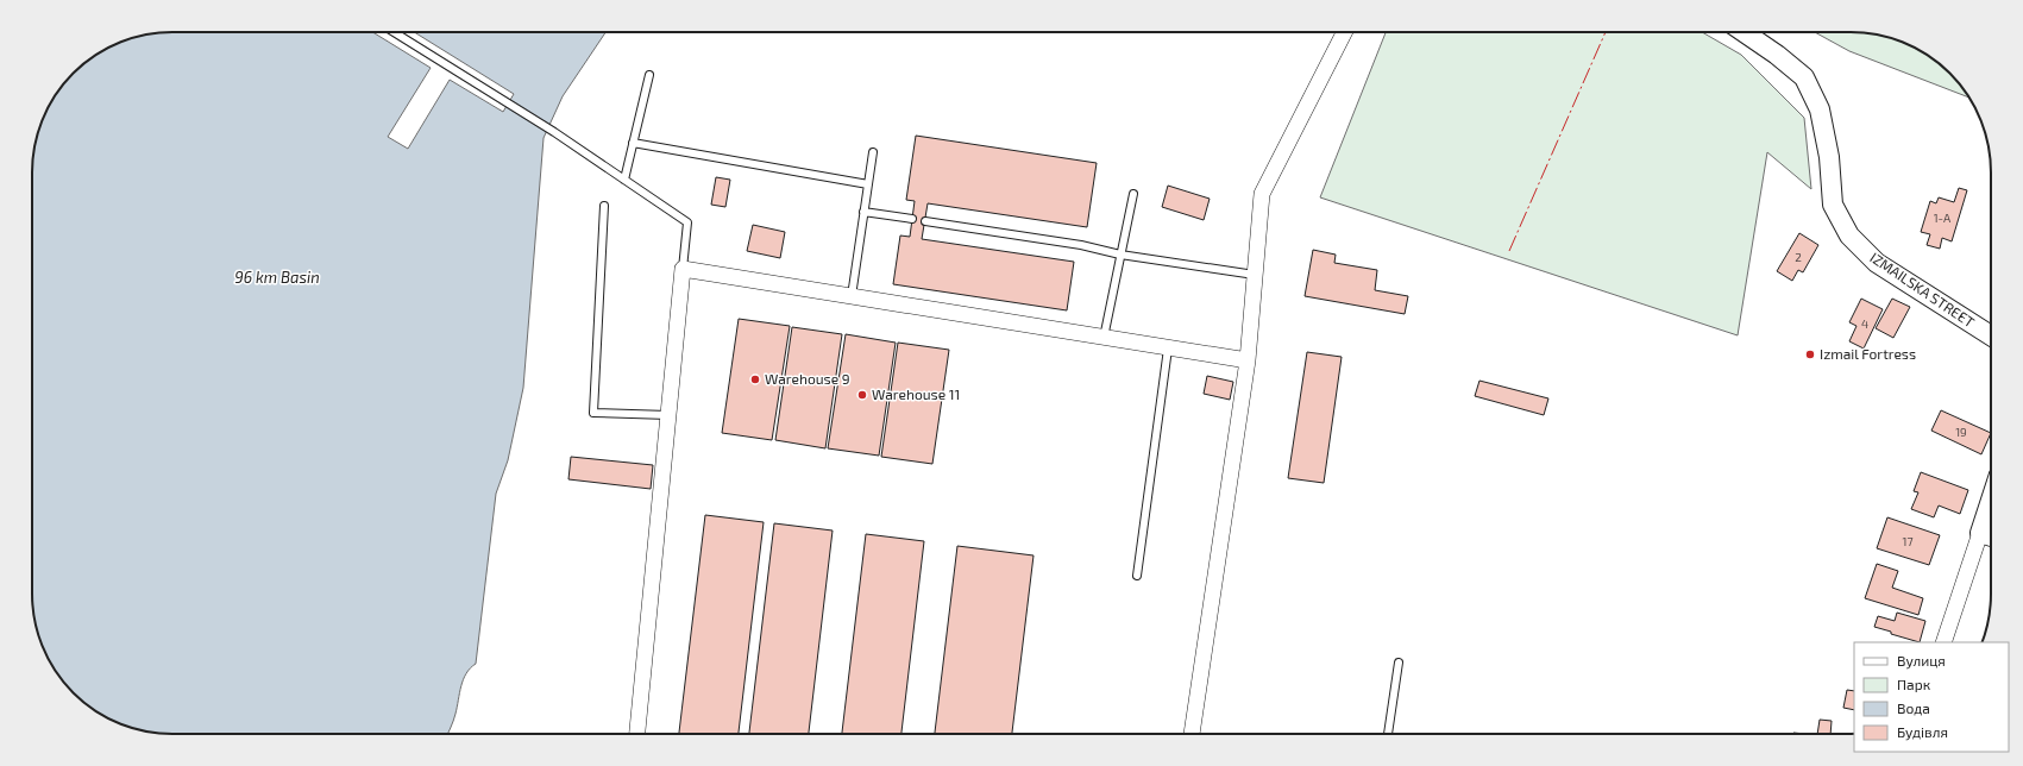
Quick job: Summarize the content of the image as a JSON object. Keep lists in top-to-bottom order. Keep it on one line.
{"streets":{"street":["IZMAILSKA STREET"]},"water":["96 km Basin"],"places":["Izmail Fortress","Warehouse 9","Warehouse 11"],"house_numbers":["1-А","2","4","19","17"],"legend":["Вулиця","Парк","Вода","Будівля"]}
